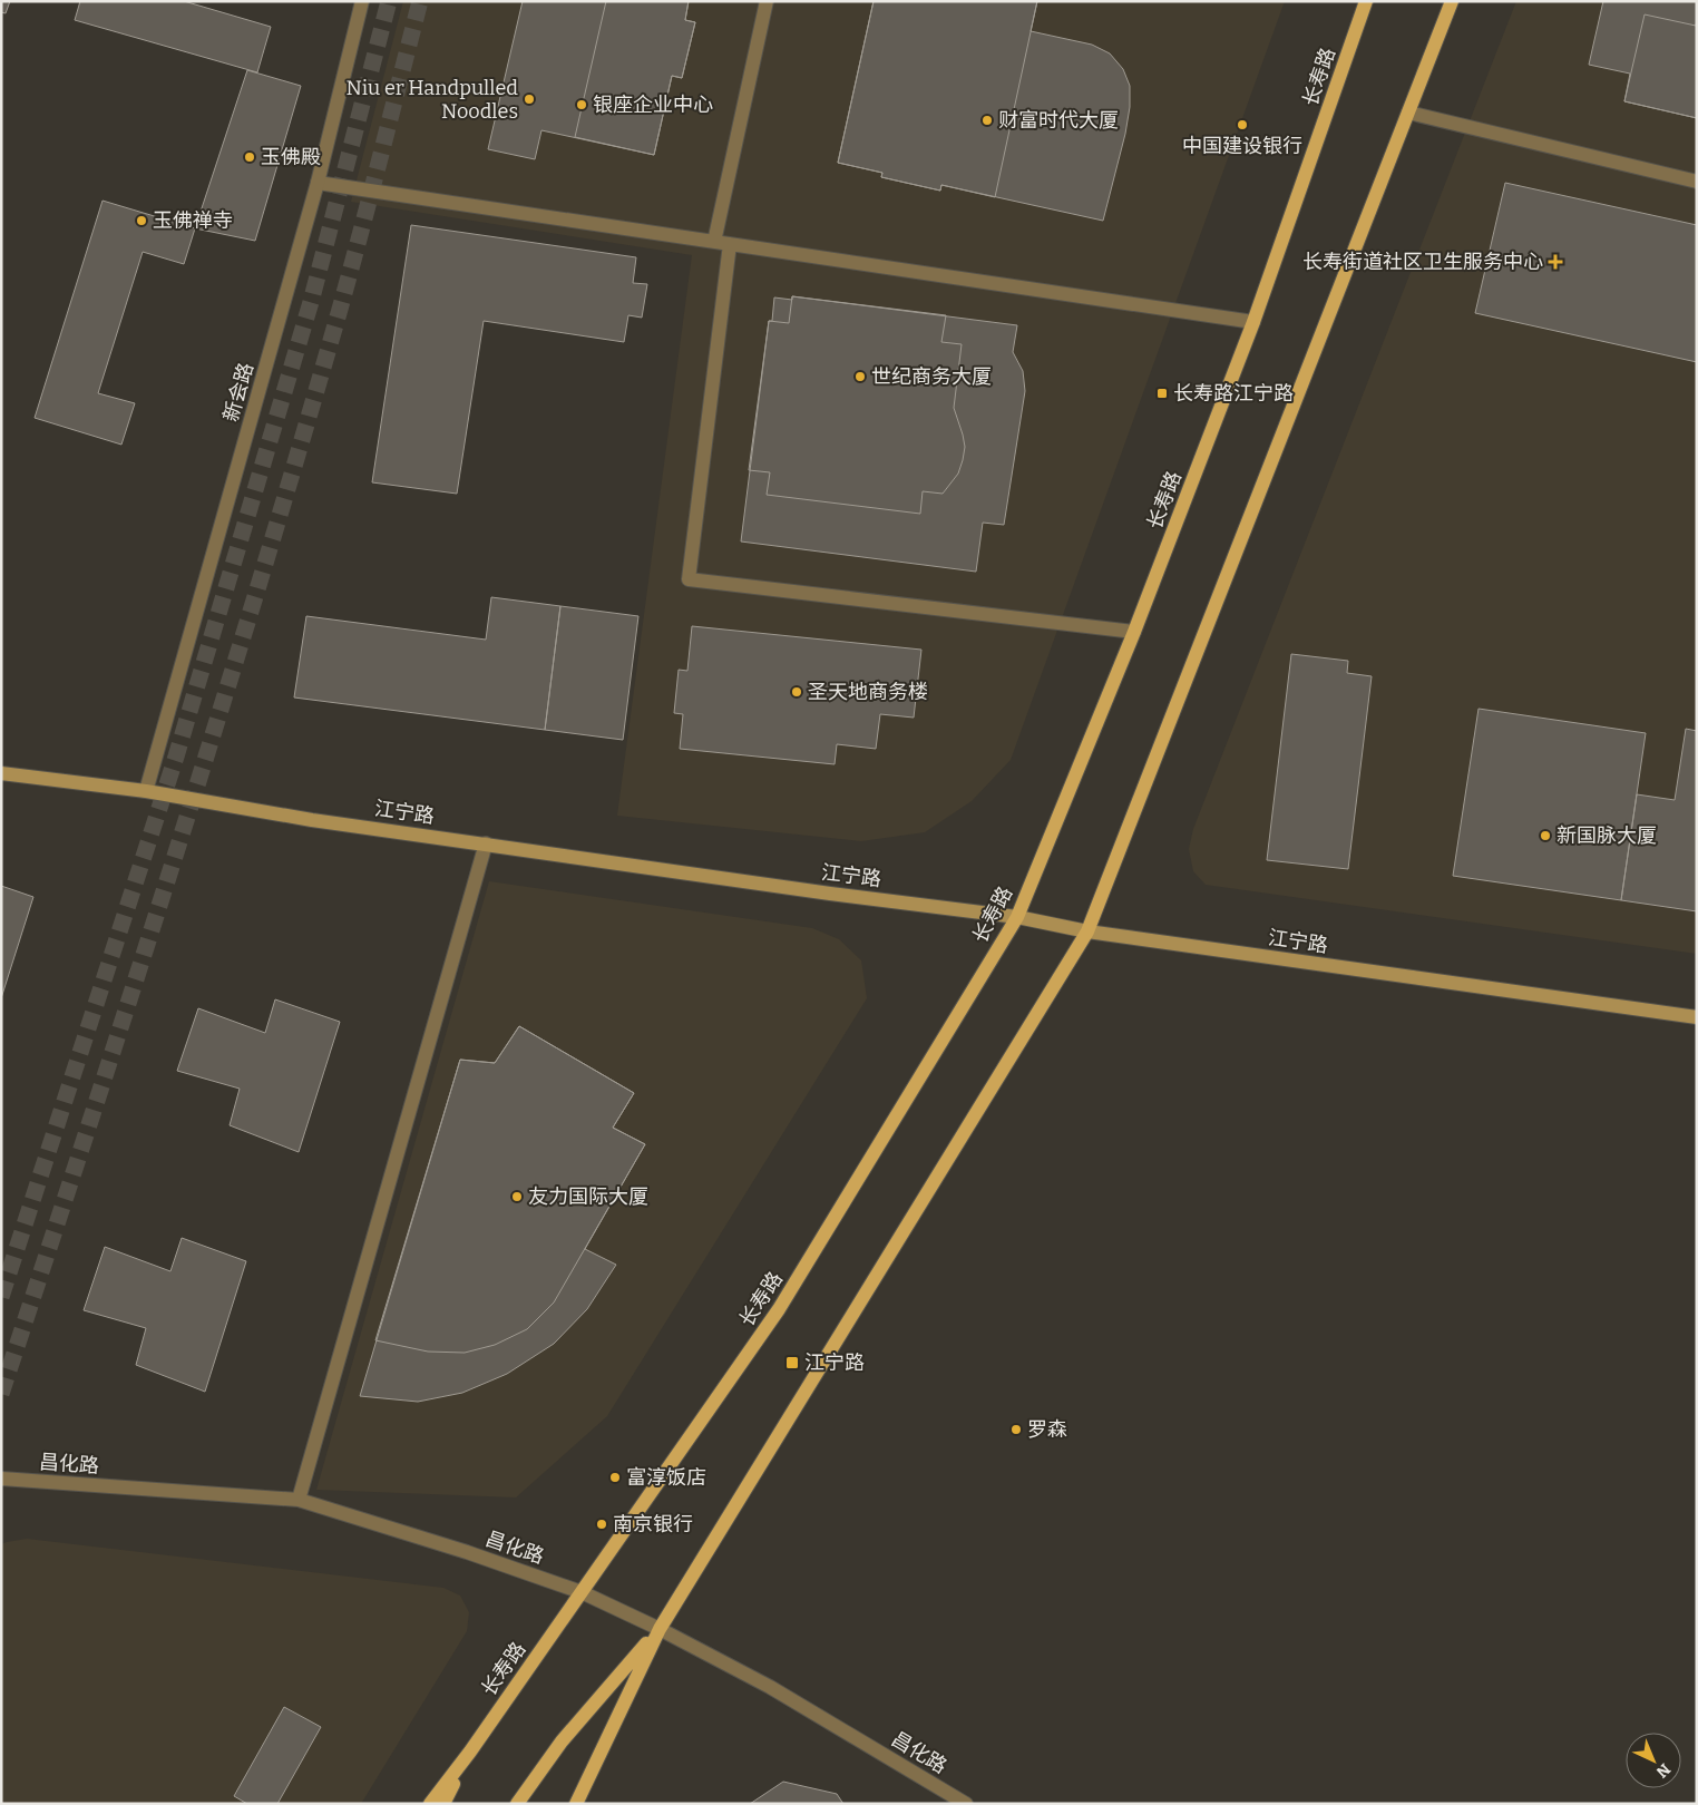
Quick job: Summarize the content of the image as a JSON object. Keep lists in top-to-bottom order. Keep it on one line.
{"streets":{"main road":["长寿路","江宁路"],"street":["新会路","昌化路"]},"crossings":[["长寿路","江宁路"],["长寿路","昌化路"],["新会路","江宁路"]],"places":{"other":["Niu er Handpulled Noodles","银座企业中心","财富时代大厦","中国建设银行","玉佛殿","玉佛禅寺","世纪商务大厦","圣天地商务楼","新国脉大厦","友力国际大厦","罗森","富淳饭店","南京银行"],"health":["长寿街道社区卫生服务中心"],"transit":["长寿路江宁路","江宁路"]},"north":"bottom right"}
